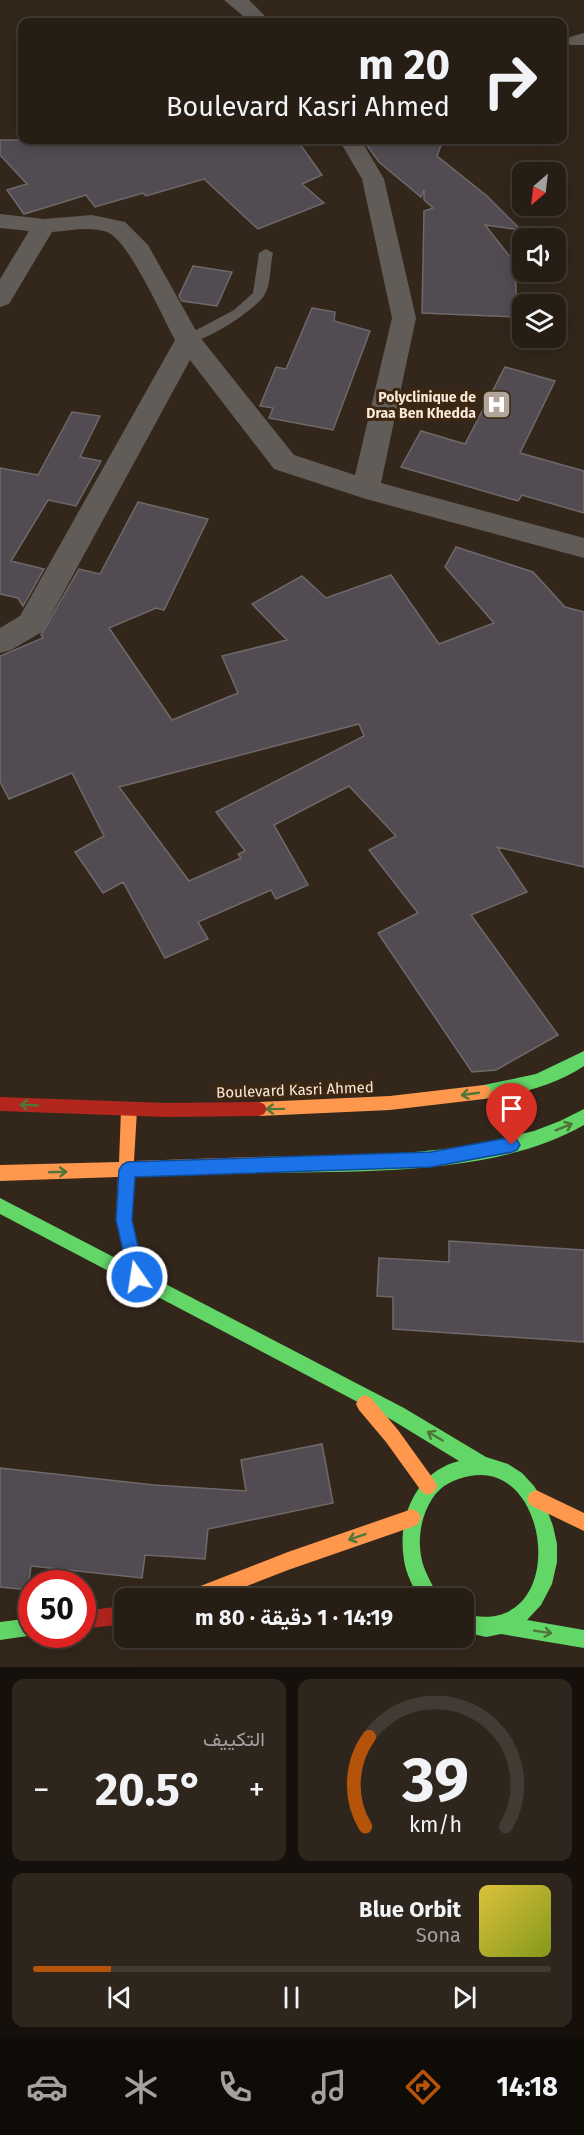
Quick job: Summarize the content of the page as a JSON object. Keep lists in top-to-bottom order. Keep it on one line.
{"streets":{"main road":["Boulevard Kasri Ahmed"]},"places":{"hospital":["Polyclinique de Draa Ben Khedda"]},"north":"bottom left","page":{"turn":["20 m","Boulevard Kasri Ahmed"],"limit":"50","trip":"14:19 · 1 دقيقة · 80 m","tile":"التكييف","heat":["−","20.5°","+"],"song":["Blue Orbit","Sona"],"tabs":"14:18","gauge":["39","km/h"]}}
